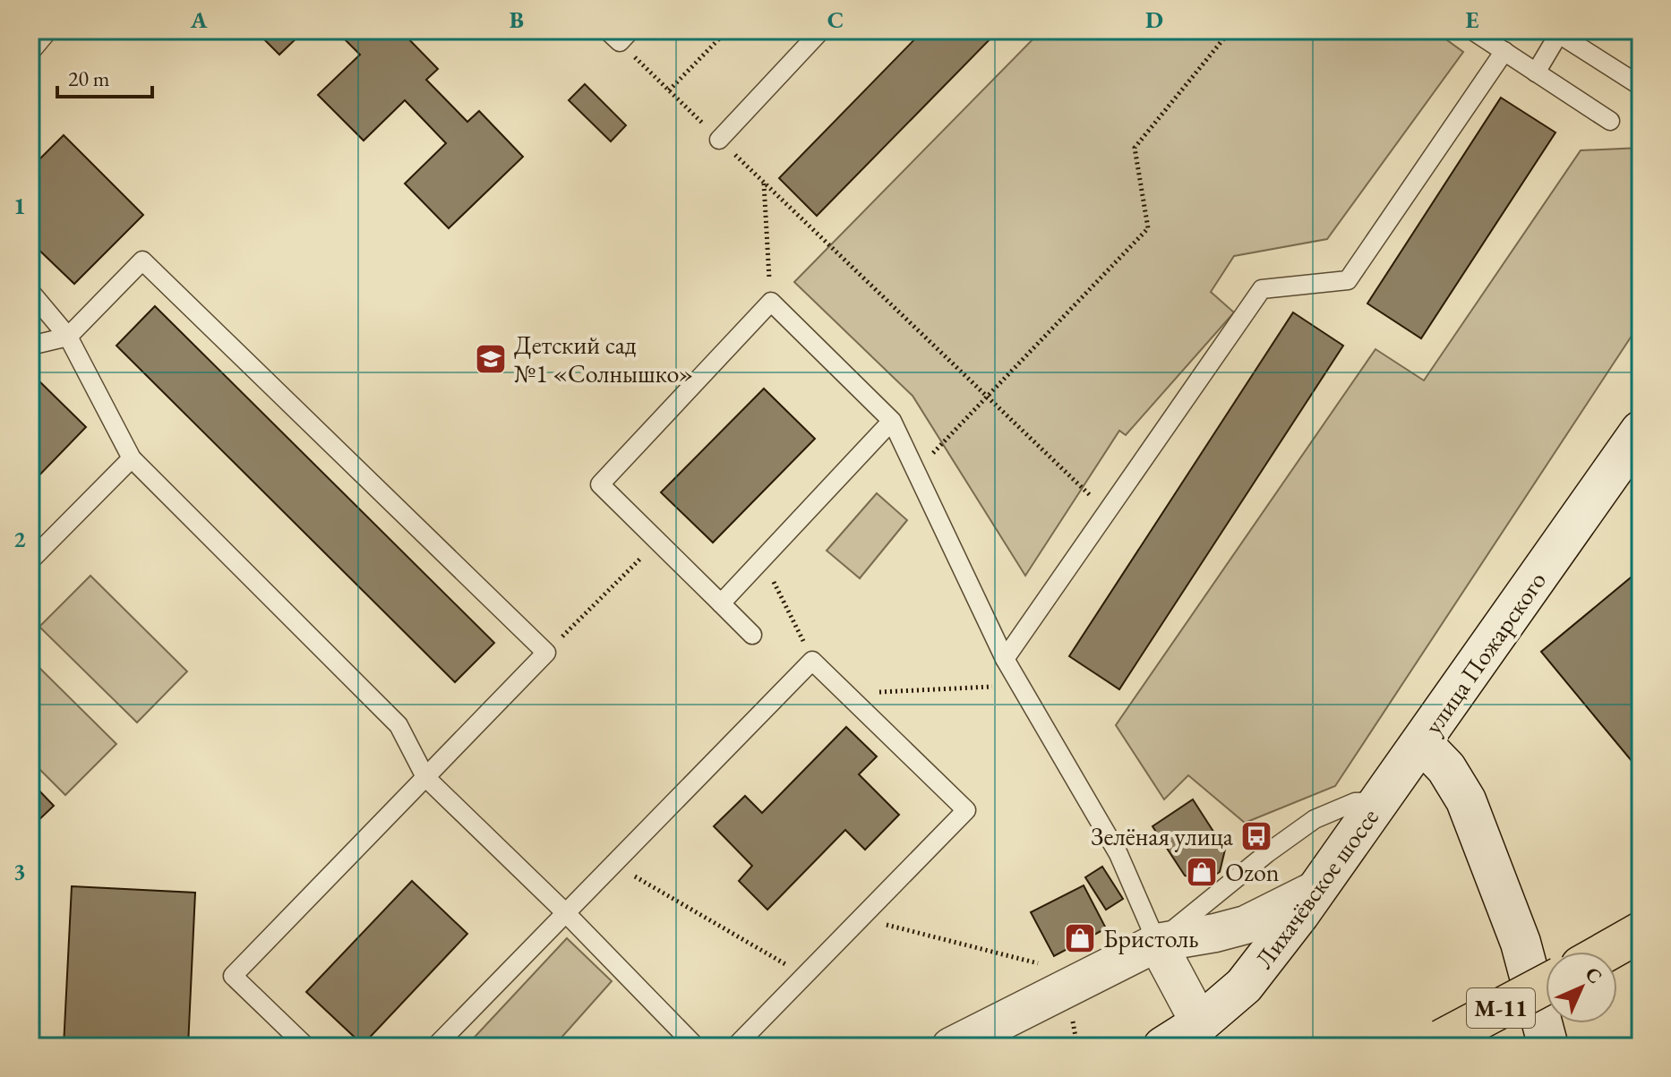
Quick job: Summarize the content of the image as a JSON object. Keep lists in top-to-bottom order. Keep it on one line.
{"streets":{"highway":["М-11"],"street":["улица Пожарского","Лихачёвское шоссе"]},"crossings":[["улица Пожарского","Лихачёвское шоссе"]],"places":{"school or university":["Детский сад №1 «Солнышко»"],"bus stop":["Зелёная улица"],"shop":["Ozon","Бристоль"]},"scale_bar":"20 m","north":"top right","grid":{"columns":["A","B","C","D","E"],"rows":["1","2","3"]}}
